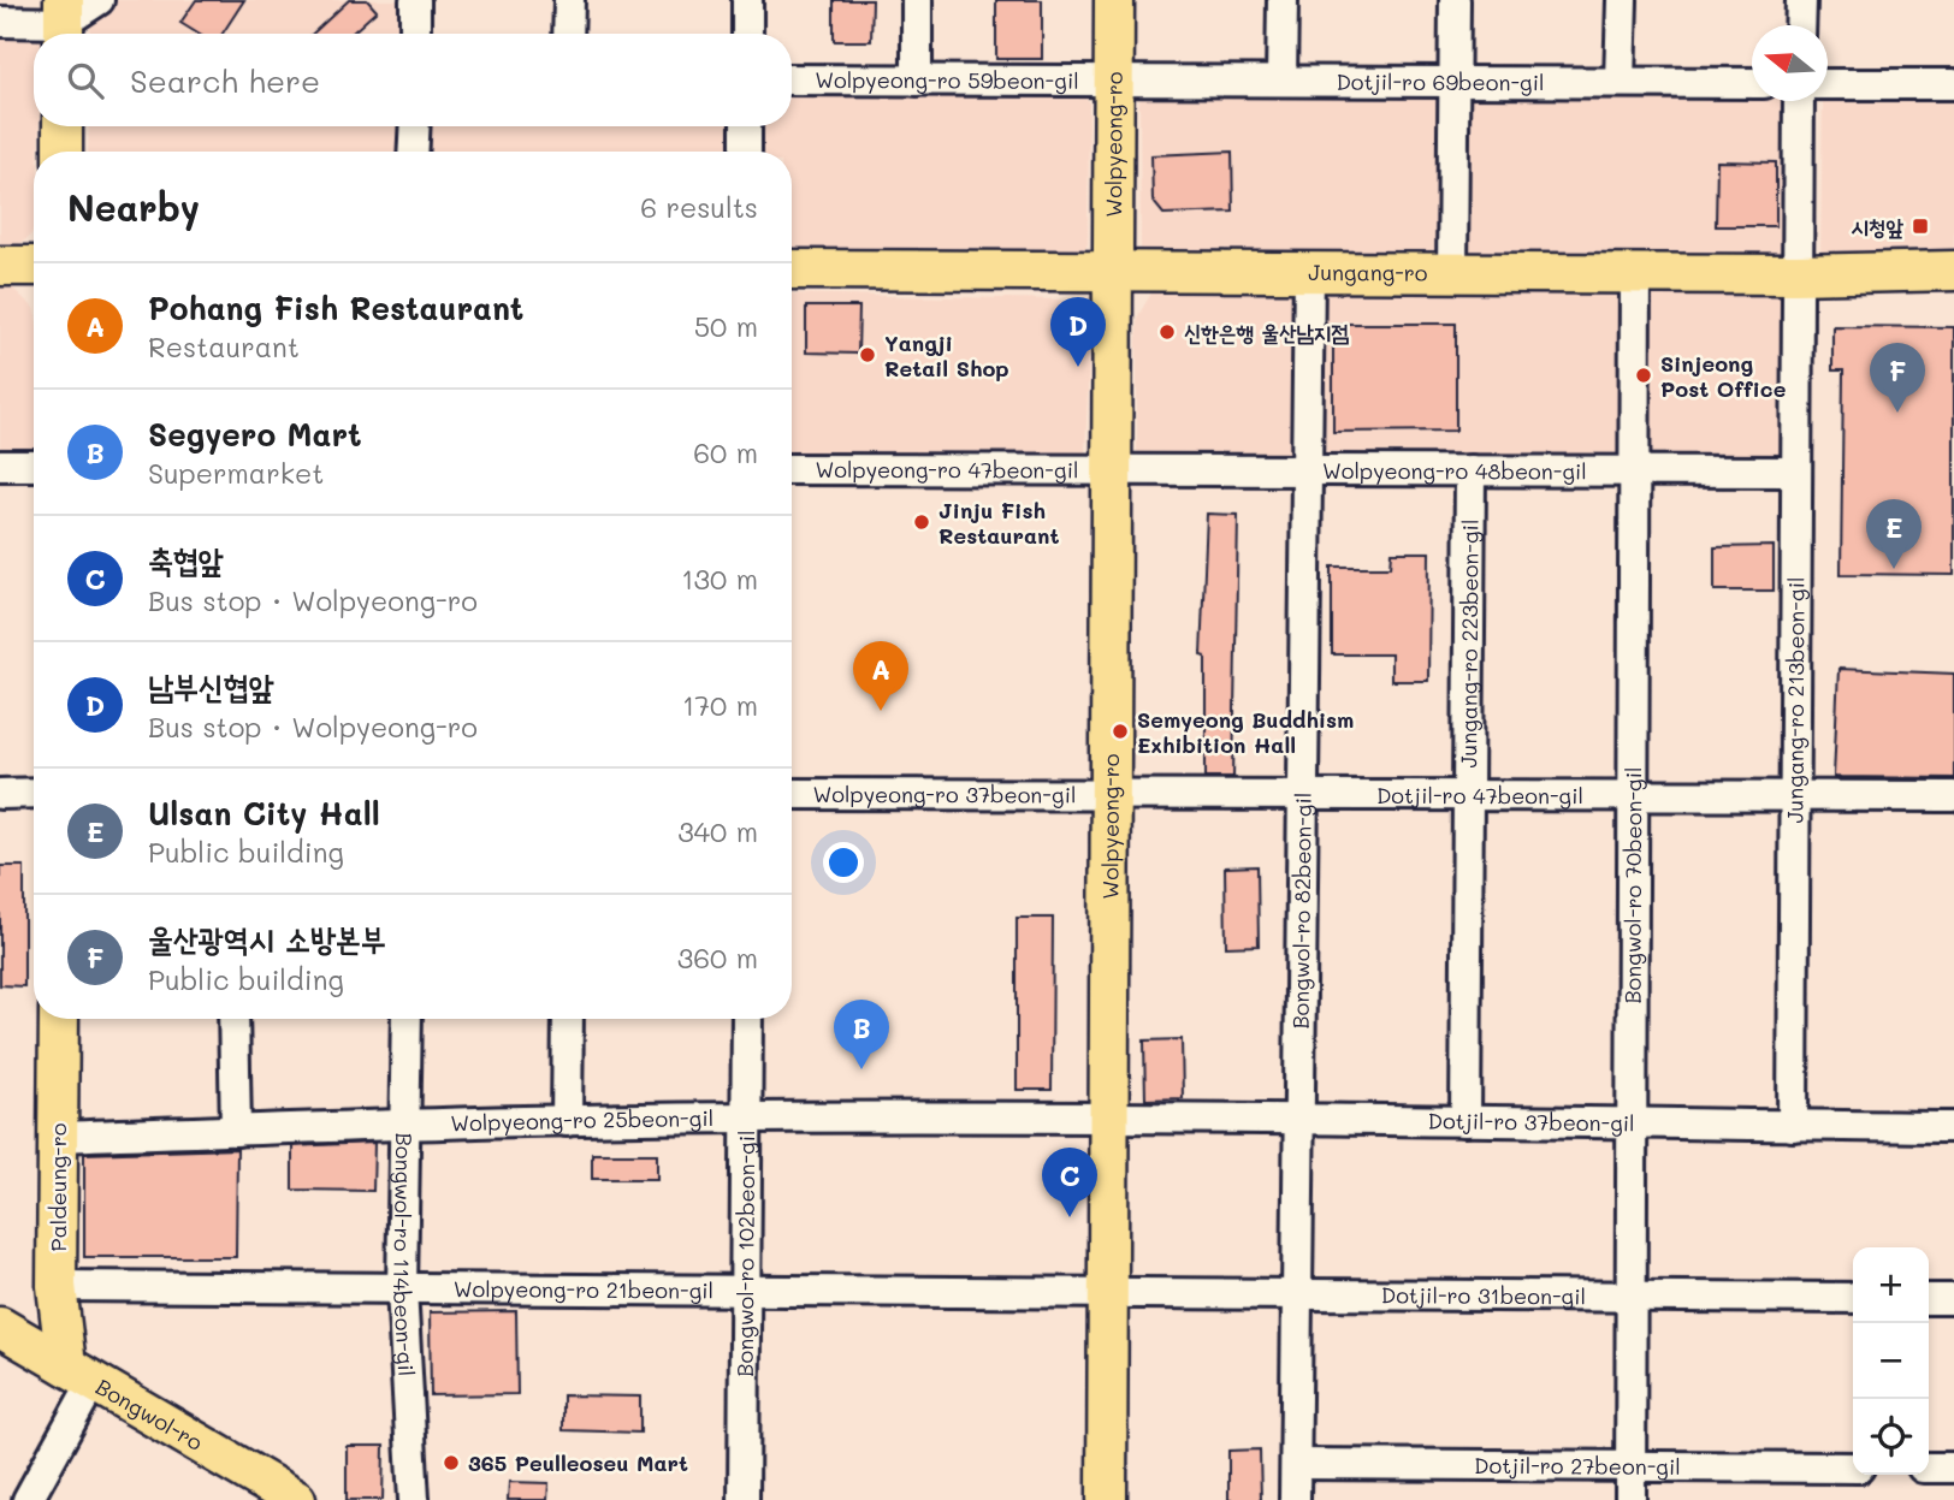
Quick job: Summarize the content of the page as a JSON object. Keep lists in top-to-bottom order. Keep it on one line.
{"streets":{"main road":["Wolpyeong-ro","Jungang-ro","Paldeung-ro","Bongwol-ro"],"street":["Wolpyeong-ro 59beon-gil","Dotjil-ro 69beon-gil","Wolpyeong-ro 47beon-gil","Wolpyeong-ro 48beon-gil","Jungang-ro 223beon-gil","Jungang-ro 213beon-gil","Wolpyeong-ro 37beon-gil","Dotjil-ro 47beon-gil","Bongwol-ro 70beon-gil","Bongwol-ro 82beon-gil","Wolpyeong-ro 25beon-gil","Dotjil-ro 37beon-gil","Bongwol-ro 114beon-gil","Bongwol-ro 102beon-gil","Wolpyeong-ro 21beon-gil","Dotjil-ro 31beon-gil","Dotjil-ro 27beon-gil"]},"crossings":[["Wolpyeong-ro 59beon-gil","Dotjil-ro 69beon-gil"],["Wolpyeong-ro 59beon-gil","Wolpyeong-ro"],["Dotjil-ro 69beon-gil","Wolpyeong-ro"],["Wolpyeong-ro","Jungang-ro"],["Wolpyeong-ro","Wolpyeong-ro 47beon-gil"],["Wolpyeong-ro","Wolpyeong-ro 48beon-gil"],["Wolpyeong-ro","Wolpyeong-ro 37beon-gil"],["Wolpyeong-ro","Dotjil-ro 47beon-gil"],["Wolpyeong-ro","Wolpyeong-ro 25beon-gil"],["Wolpyeong-ro","Dotjil-ro 37beon-gil"],["Wolpyeong-ro","Wolpyeong-ro 21beon-gil"],["Wolpyeong-ro","Dotjil-ro 31beon-gil"],["Jungang-ro","Jungang-ro 213beon-gil"],["Jungang-ro","Bongwol-ro 70beon-gil"],["Jungang-ro","Bongwol-ro 82beon-gil"],["Wolpyeong-ro 47beon-gil","Wolpyeong-ro 48beon-gil"],["Wolpyeong-ro 48beon-gil","Jungang-ro 223beon-gil"],["Wolpyeong-ro 48beon-gil","Jungang-ro 213beon-gil"],["Wolpyeong-ro 48beon-gil","Bongwol-ro 70beon-gil"],["Wolpyeong-ro 48beon-gil","Bongwol-ro 82beon-gil"],["Jungang-ro 223beon-gil","Dotjil-ro 47beon-gil"],["Jungang-ro 223beon-gil","Dotjil-ro 37beon-gil"],["Jungang-ro 213beon-gil","Dotjil-ro 47beon-gil"],["Jungang-ro 213beon-gil","Dotjil-ro 37beon-gil"],["Wolpyeong-ro 37beon-gil","Dotjil-ro 47beon-gil"],["Dotjil-ro 47beon-gil","Bongwol-ro 70beon-gil"],["Dotjil-ro 47beon-gil","Bongwol-ro 82beon-gil"],["Bongwol-ro 70beon-gil","Dotjil-ro 37beon-gil"],["Bongwol-ro 70beon-gil","Dotjil-ro 31beon-gil"],["Bongwol-ro 70beon-gil","Dotjil-ro 27beon-gil"],["Bongwol-ro 82beon-gil","Dotjil-ro 37beon-gil"],["Bongwol-ro 82beon-gil","Dotjil-ro 31beon-gil"],["Bongwol-ro 82beon-gil","Dotjil-ro 27beon-gil"],["Wolpyeong-ro 25beon-gil","Dotjil-ro 37beon-gil"],["Wolpyeong-ro 25beon-gil","Paldeung-ro"],["Wolpyeong-ro 25beon-gil","Bongwol-ro 114beon-gil"],["Wolpyeong-ro 25beon-gil","Bongwol-ro 102beon-gil"],["Paldeung-ro","Wolpyeong-ro 21beon-gil"],["Paldeung-ro","Bongwol-ro"],["Bongwol-ro 114beon-gil","Wolpyeong-ro 21beon-gil"],["Bongwol-ro 102beon-gil","Wolpyeong-ro 21beon-gil"],["Wolpyeong-ro 21beon-gil","Dotjil-ro 31beon-gil"]],"places":{"transit":["시청앞"],"other":["신한은행 울산남지점","Yangji Retail Shop","Sinjeong Post Office","Jinju Fish Restaurant","Semyeong Buddhism Exhibition Hall","365 Peulleoseu Mart"]},"north":"left","page":{"search":"Search here","heading":["Nearby","6 results"],"list":[{"mark":"A","name":"Pohang Fish Restaurant","note":"Restaurant","value":"50 m"},{"mark":"B","name":"Segyero Mart","note":"Supermarket","value":"60 m"},{"mark":"C","name":"축협앞","note":"Bus stop · Wolpyeong-ro","value":"130 m"},{"mark":"D","name":"남부신협앞","note":"Bus stop · Wolpyeong-ro","value":"170 m"},{"mark":"E","name":"Ulsan City Hall","note":"Public building","value":"340 m"},{"mark":"F","name":"울산광역시 소방본부","note":"Public building","value":"360 m"}],"pins":["D","F","E","A","B","C"],"map_buttons":["+","−"]}}
